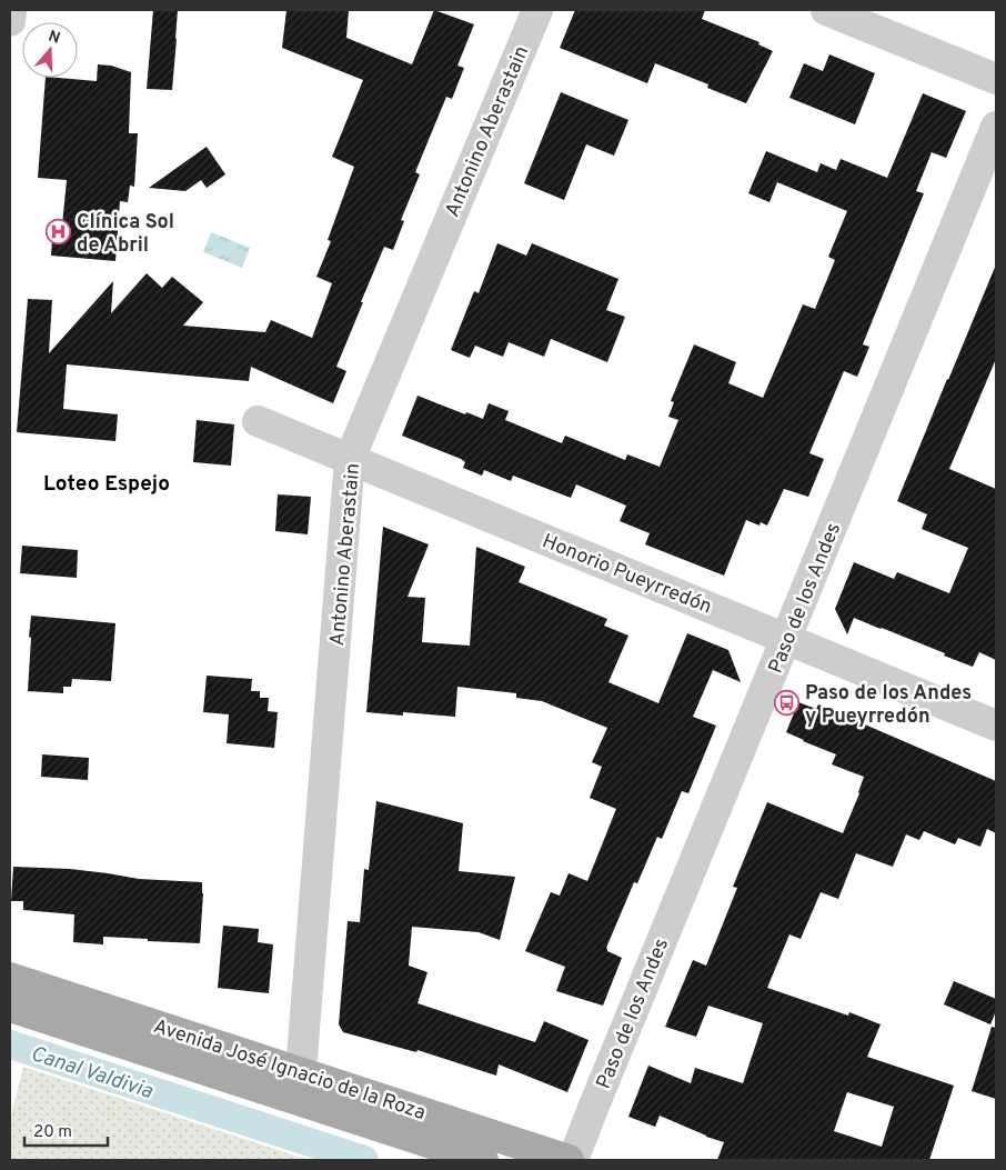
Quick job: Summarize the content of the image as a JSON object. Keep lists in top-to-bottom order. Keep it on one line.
{"streets":{"main road":["Avenida José Ignacio de la Roza"],"street":["Antonino Aberastain","Honorio Pueyrredón","Paso de los Andes"]},"crossings":[["Antonino Aberastain","Honorio Pueyrredón"],["Antonino Aberastain","Avenida José Ignacio de la Roza"],["Honorio Pueyrredón","Paso de los Andes"],["Paso de los Andes","Avenida José Ignacio de la Roza"]],"districts":["Loteo Espejo"],"water":["Canal Valdivia"],"places":{"hospital":["Clínica Sol de Abril"],"bus stop":["Paso de los Andes y Pueyrredón"]},"scale_bar":"20 m","north":"top"}
